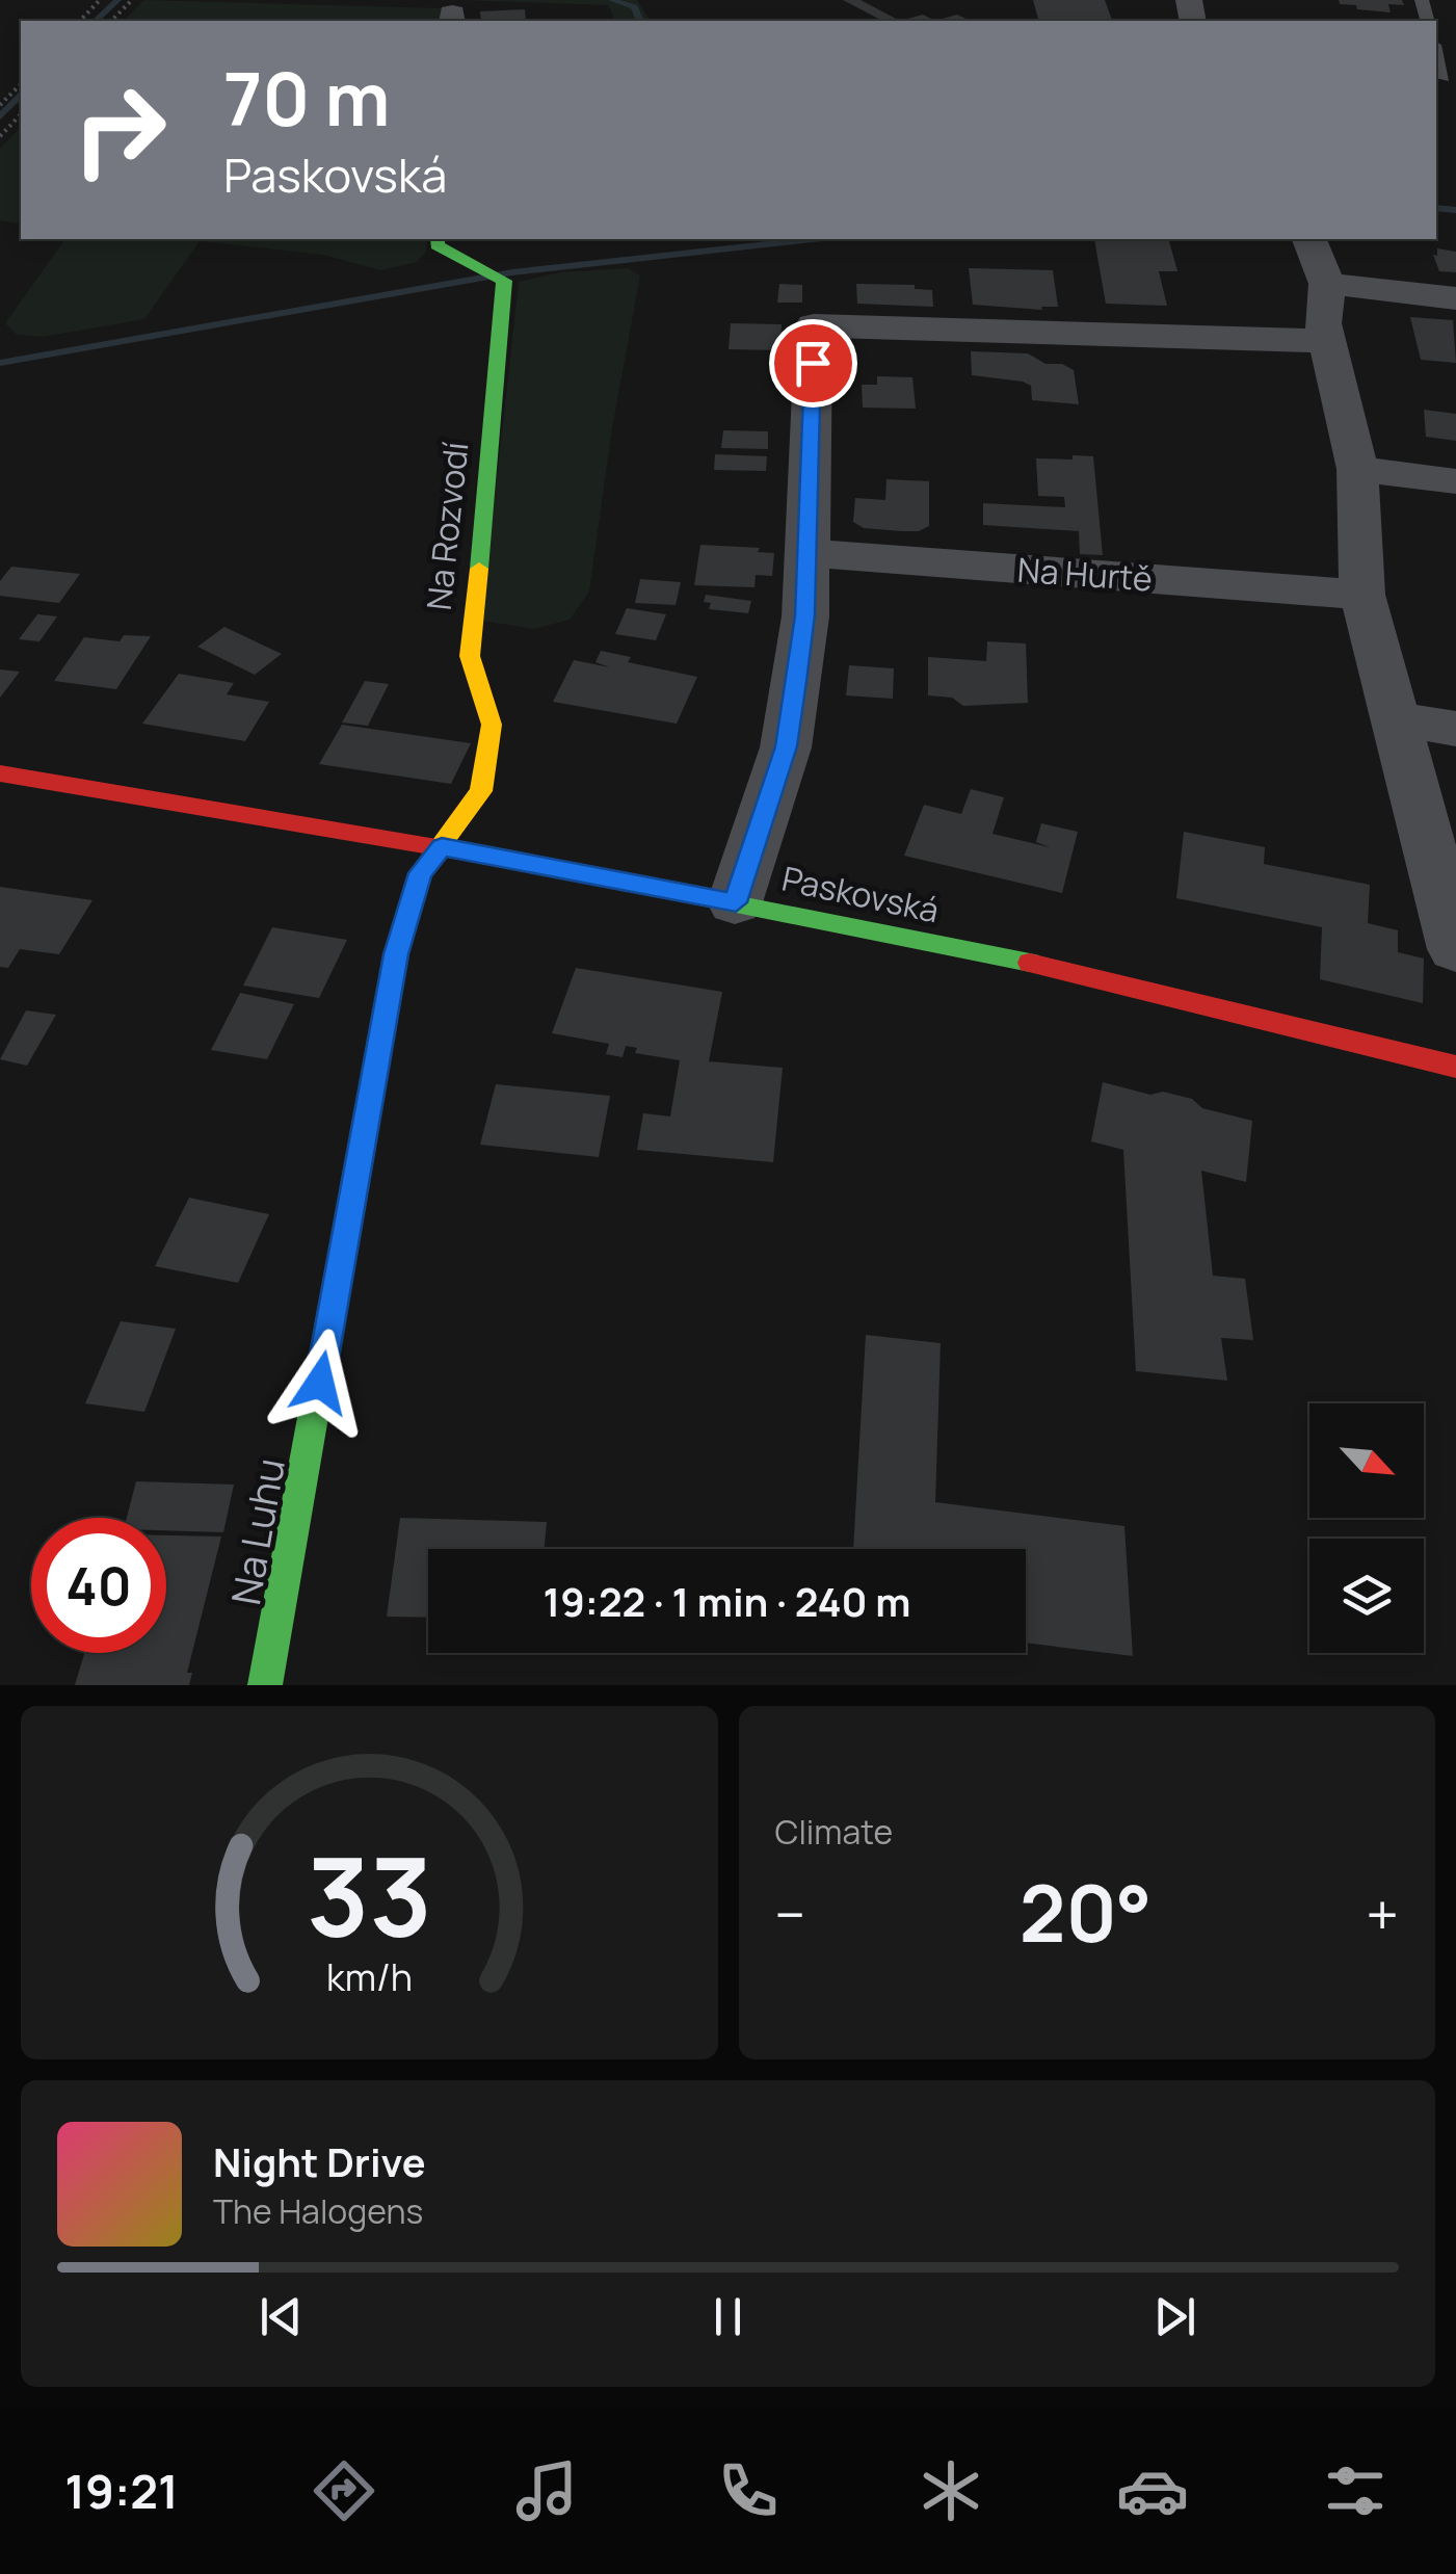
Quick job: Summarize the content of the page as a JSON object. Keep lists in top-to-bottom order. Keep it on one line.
{"streets":{"street":["Na Rozvodí","Na Hurtě","Paskovská","Na Luhu"]},"crossings":[["Na Rozvodí","Paskovská"],["Na Rozvodí","Na Luhu"],["Paskovská","Na Luhu"]],"north":"bottom right","page":{"turn":["70 m","Paskovská"],"limit":"40","trip":"19:22 · 1 min · 240 m","tile":"Climate","heat":["−","20°","+"],"song":["Night Drive","The Halogens"],"tabs":"19:21","gauge":["33","km/h"]}}
